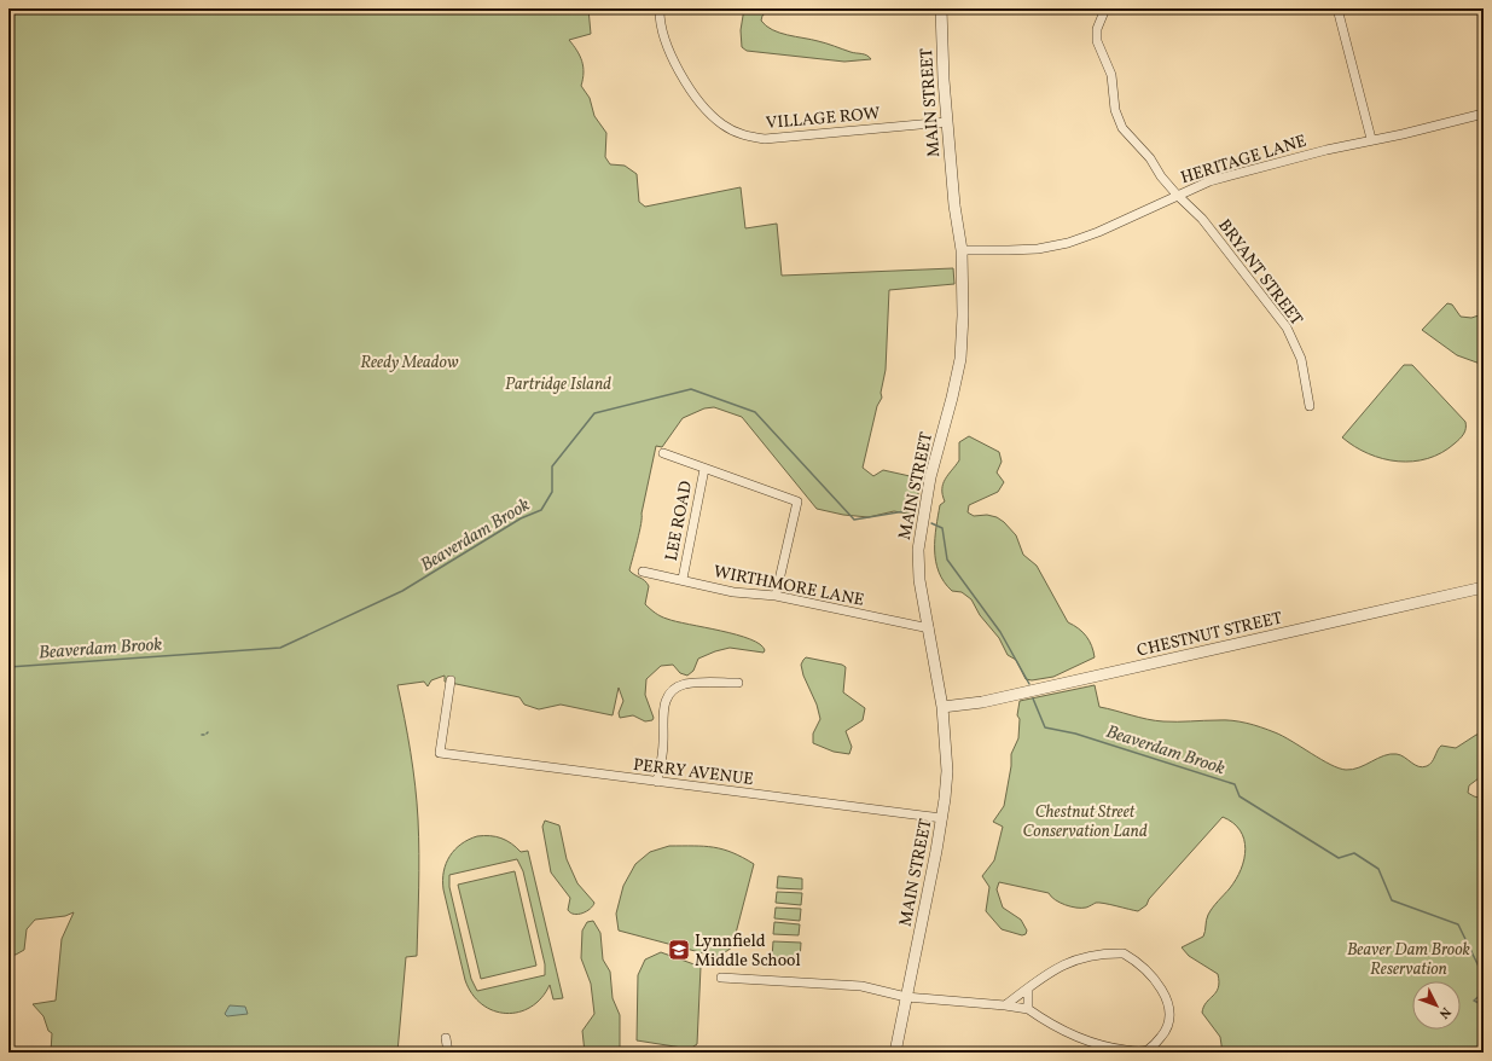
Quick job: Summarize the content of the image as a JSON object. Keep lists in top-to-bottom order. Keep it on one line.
{"streets":{"street":["MAIN STREET","VILLAGE ROW","HERITAGE LANE","BRYANT STREET","LEE ROAD","WIRTHMORE LANE","CHESTNUT STREET","PERRY AVENUE"]},"crossings":[["MAIN STREET","VILLAGE ROW"],["MAIN STREET","HERITAGE LANE"],["MAIN STREET","WIRTHMORE LANE"],["MAIN STREET","CHESTNUT STREET"],["MAIN STREET","PERRY AVENUE"],["HERITAGE LANE","BRYANT STREET"],["LEE ROAD","WIRTHMORE LANE"]],"water":["Beaverdam Brook"],"parks":["Reedy Meadow","Partridge Island","Chestnut Street Conservation Land","Beaver Dam Brook Reservation"],"places":{"school or university":["Lynnfield Middle School"]},"north":"bottom right"}
